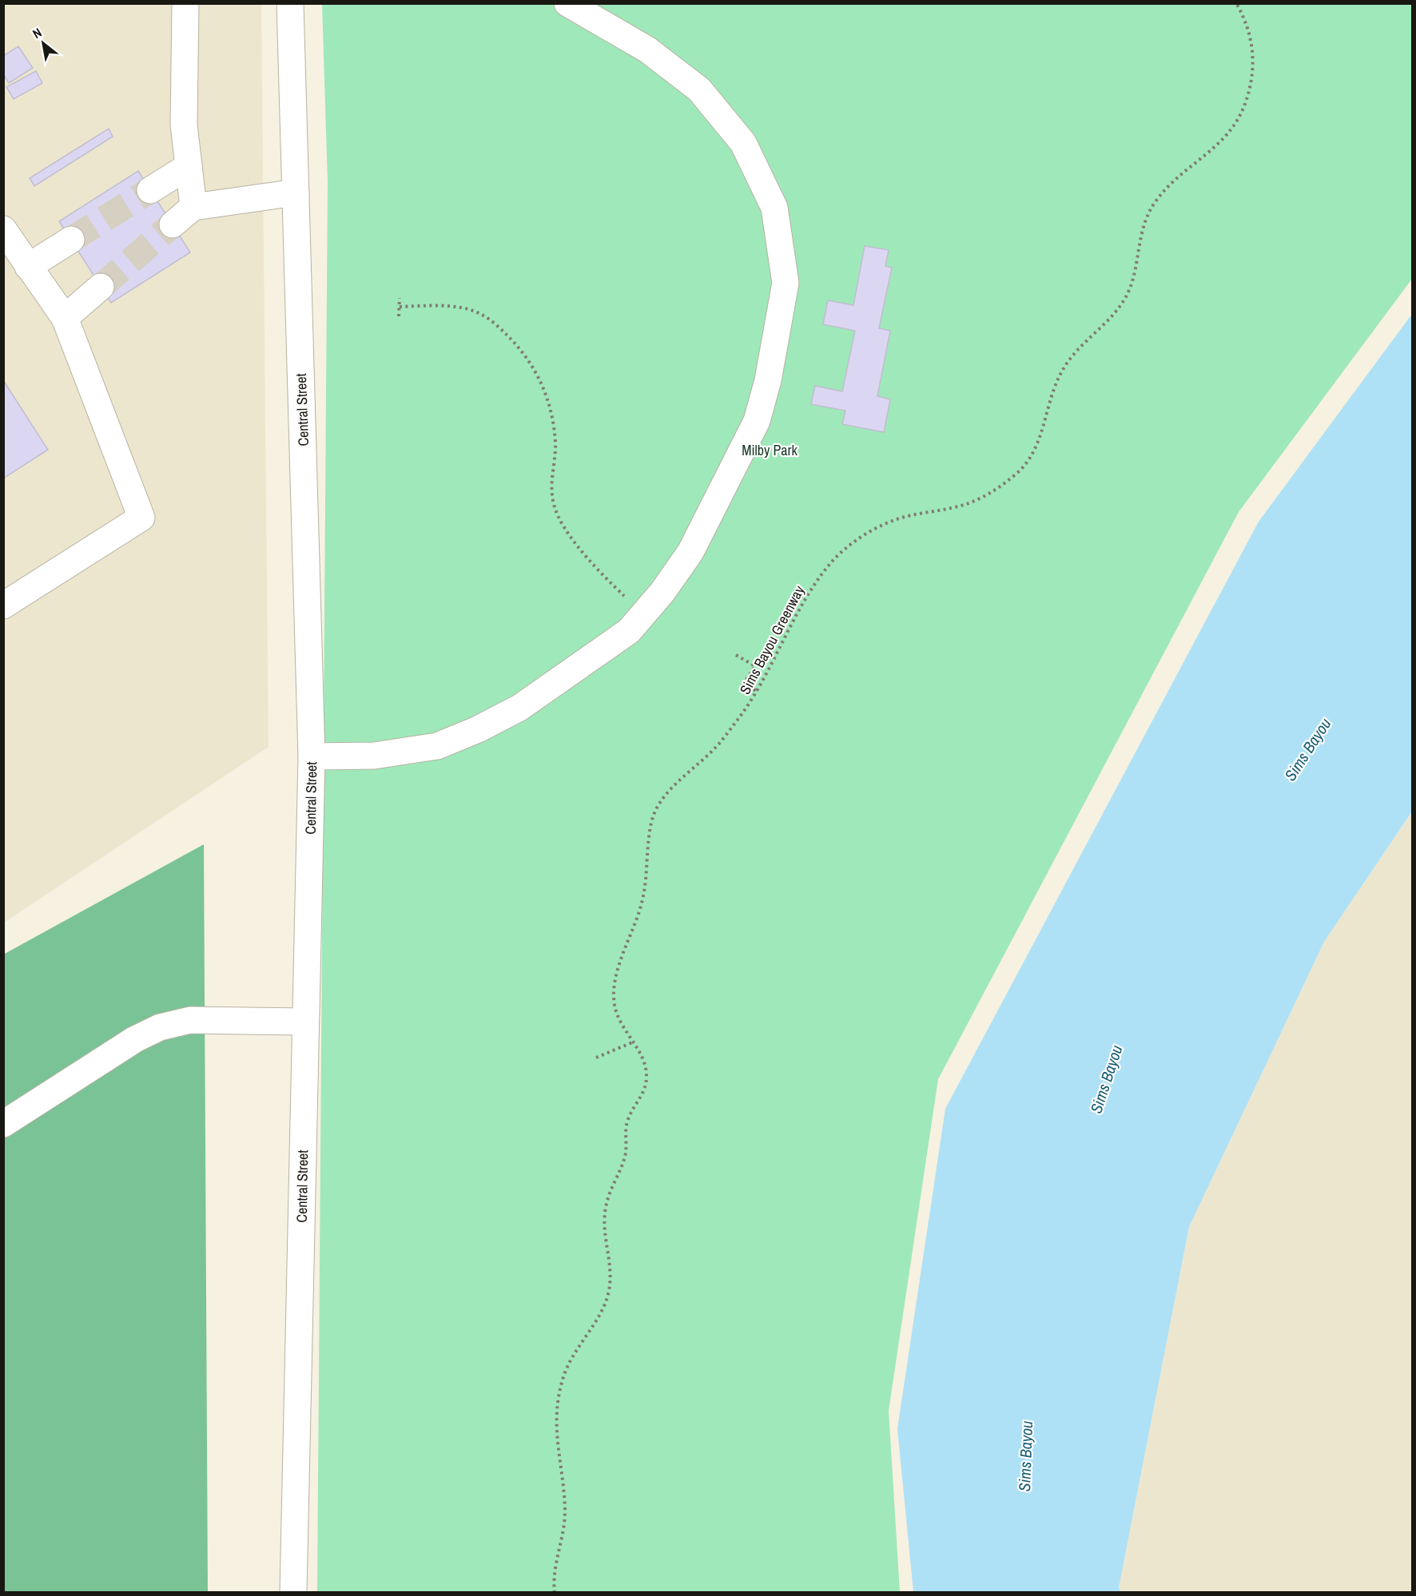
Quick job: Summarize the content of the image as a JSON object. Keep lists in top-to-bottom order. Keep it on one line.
{"streets":{"street":["Central Street"],"path":["Sims Bayou Greenway"]},"water":["Sims Bayou"],"parks":["Milby Park"],"north":"top left"}
